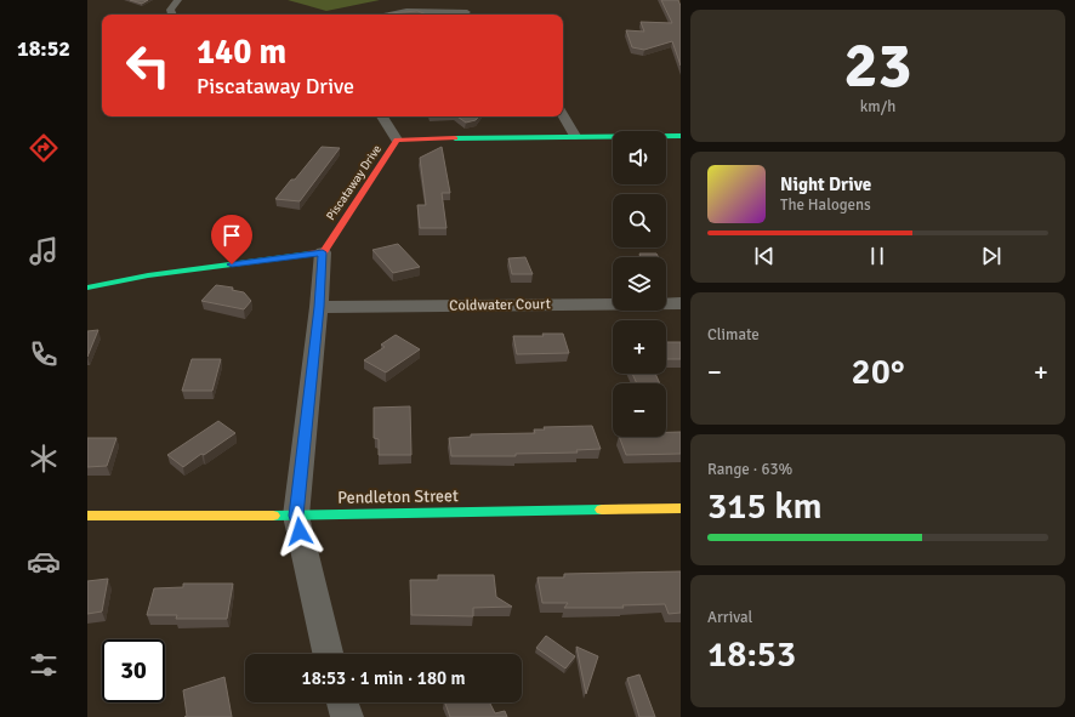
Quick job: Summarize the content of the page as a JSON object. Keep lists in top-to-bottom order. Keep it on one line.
{"streets":{"street":["Piscataway Drive","Coldwater Court","Pendleton Street"]},"page":{"tabs":"18:52","tile":[["23","km/h"],"Climate",["Range · 63%","315 km"],["Arrival","18:53"]],"turn":["140 m","Piscataway Drive"],"map_buttons":["+","−"],"song":["Night Drive","The Halogens"],"heat":["−","20°","+"],"limit":"30","trip":"18:53 · 1 min · 180 m"}}
